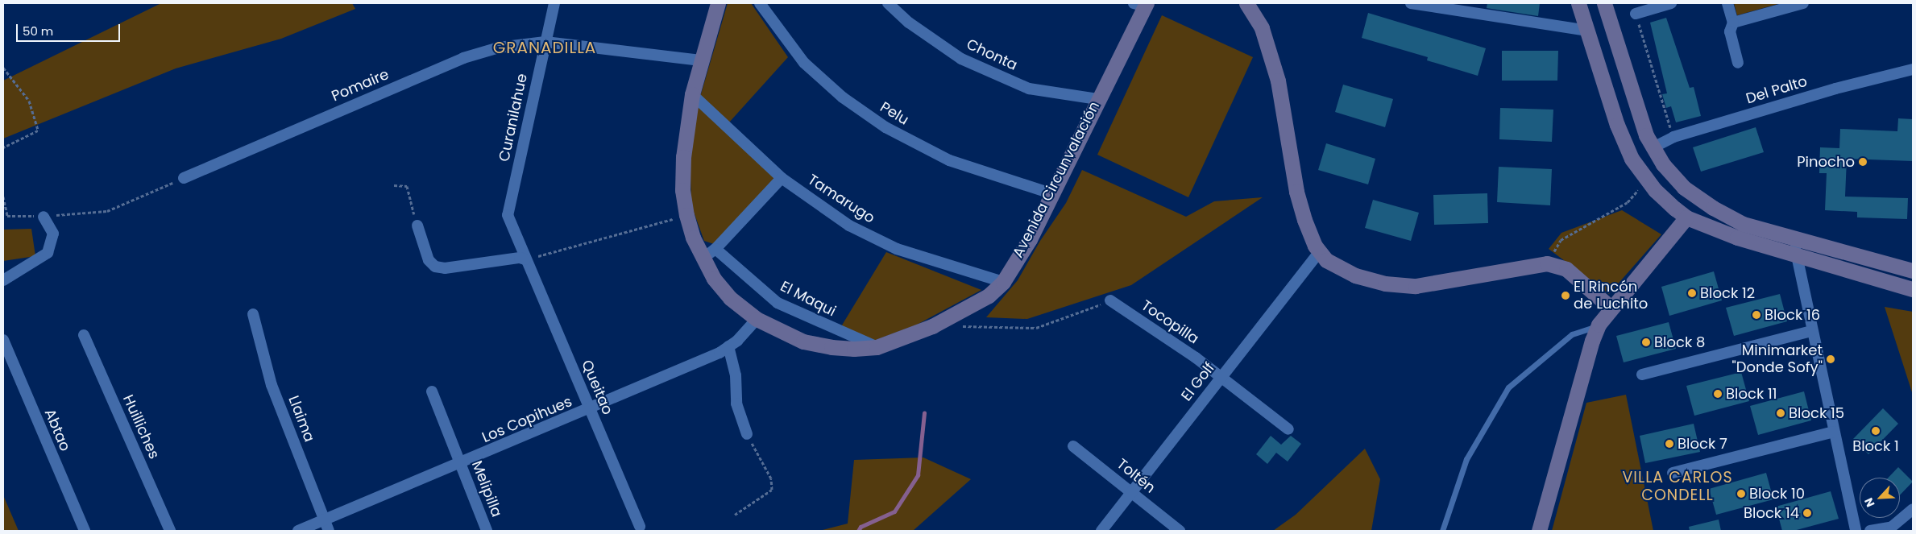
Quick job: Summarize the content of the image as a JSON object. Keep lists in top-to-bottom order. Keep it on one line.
{"streets":{"street":["Chonta","Pomaire","Del Palto","Pelu","Curanilahue","Avenida Circunvalación","Tamarugo","El Maqui","Tocopilla","El Golf","Queitao","Llaima","Los Copihues","Huilliches","Abtao","Toltén","Melipilla"]},"crossings":[["Chonta","Avenida Circunvalación"],["Pomaire","Curanilahue"],["Pomaire","Avenida Circunvalación"],["Pelu","Avenida Circunvalación"],["Curanilahue","Queitao"],["Avenida Circunvalación","Tamarugo"],["Avenida Circunvalación","El Maqui"],["Avenida Circunvalación","Los Copihues"],["Tocopilla","El Golf"],["El Golf","Toltén"],["Queitao","Los Copihues"],["Llaima","Los Copihues"],["Los Copihues","Melipilla"]],"districts":["GRANADILLA","VILLA CARLOS CONDELL"],"places":["Pinocho","Block 12","El Rincón de Luchito","Block 16","Block 8","Minimarket \"Donde Sofy\"","Block 11","Block 15","Block 1","Block 7","Block 10","Block 14"],"scale_bar":"50 m","north":"bottom left"}
